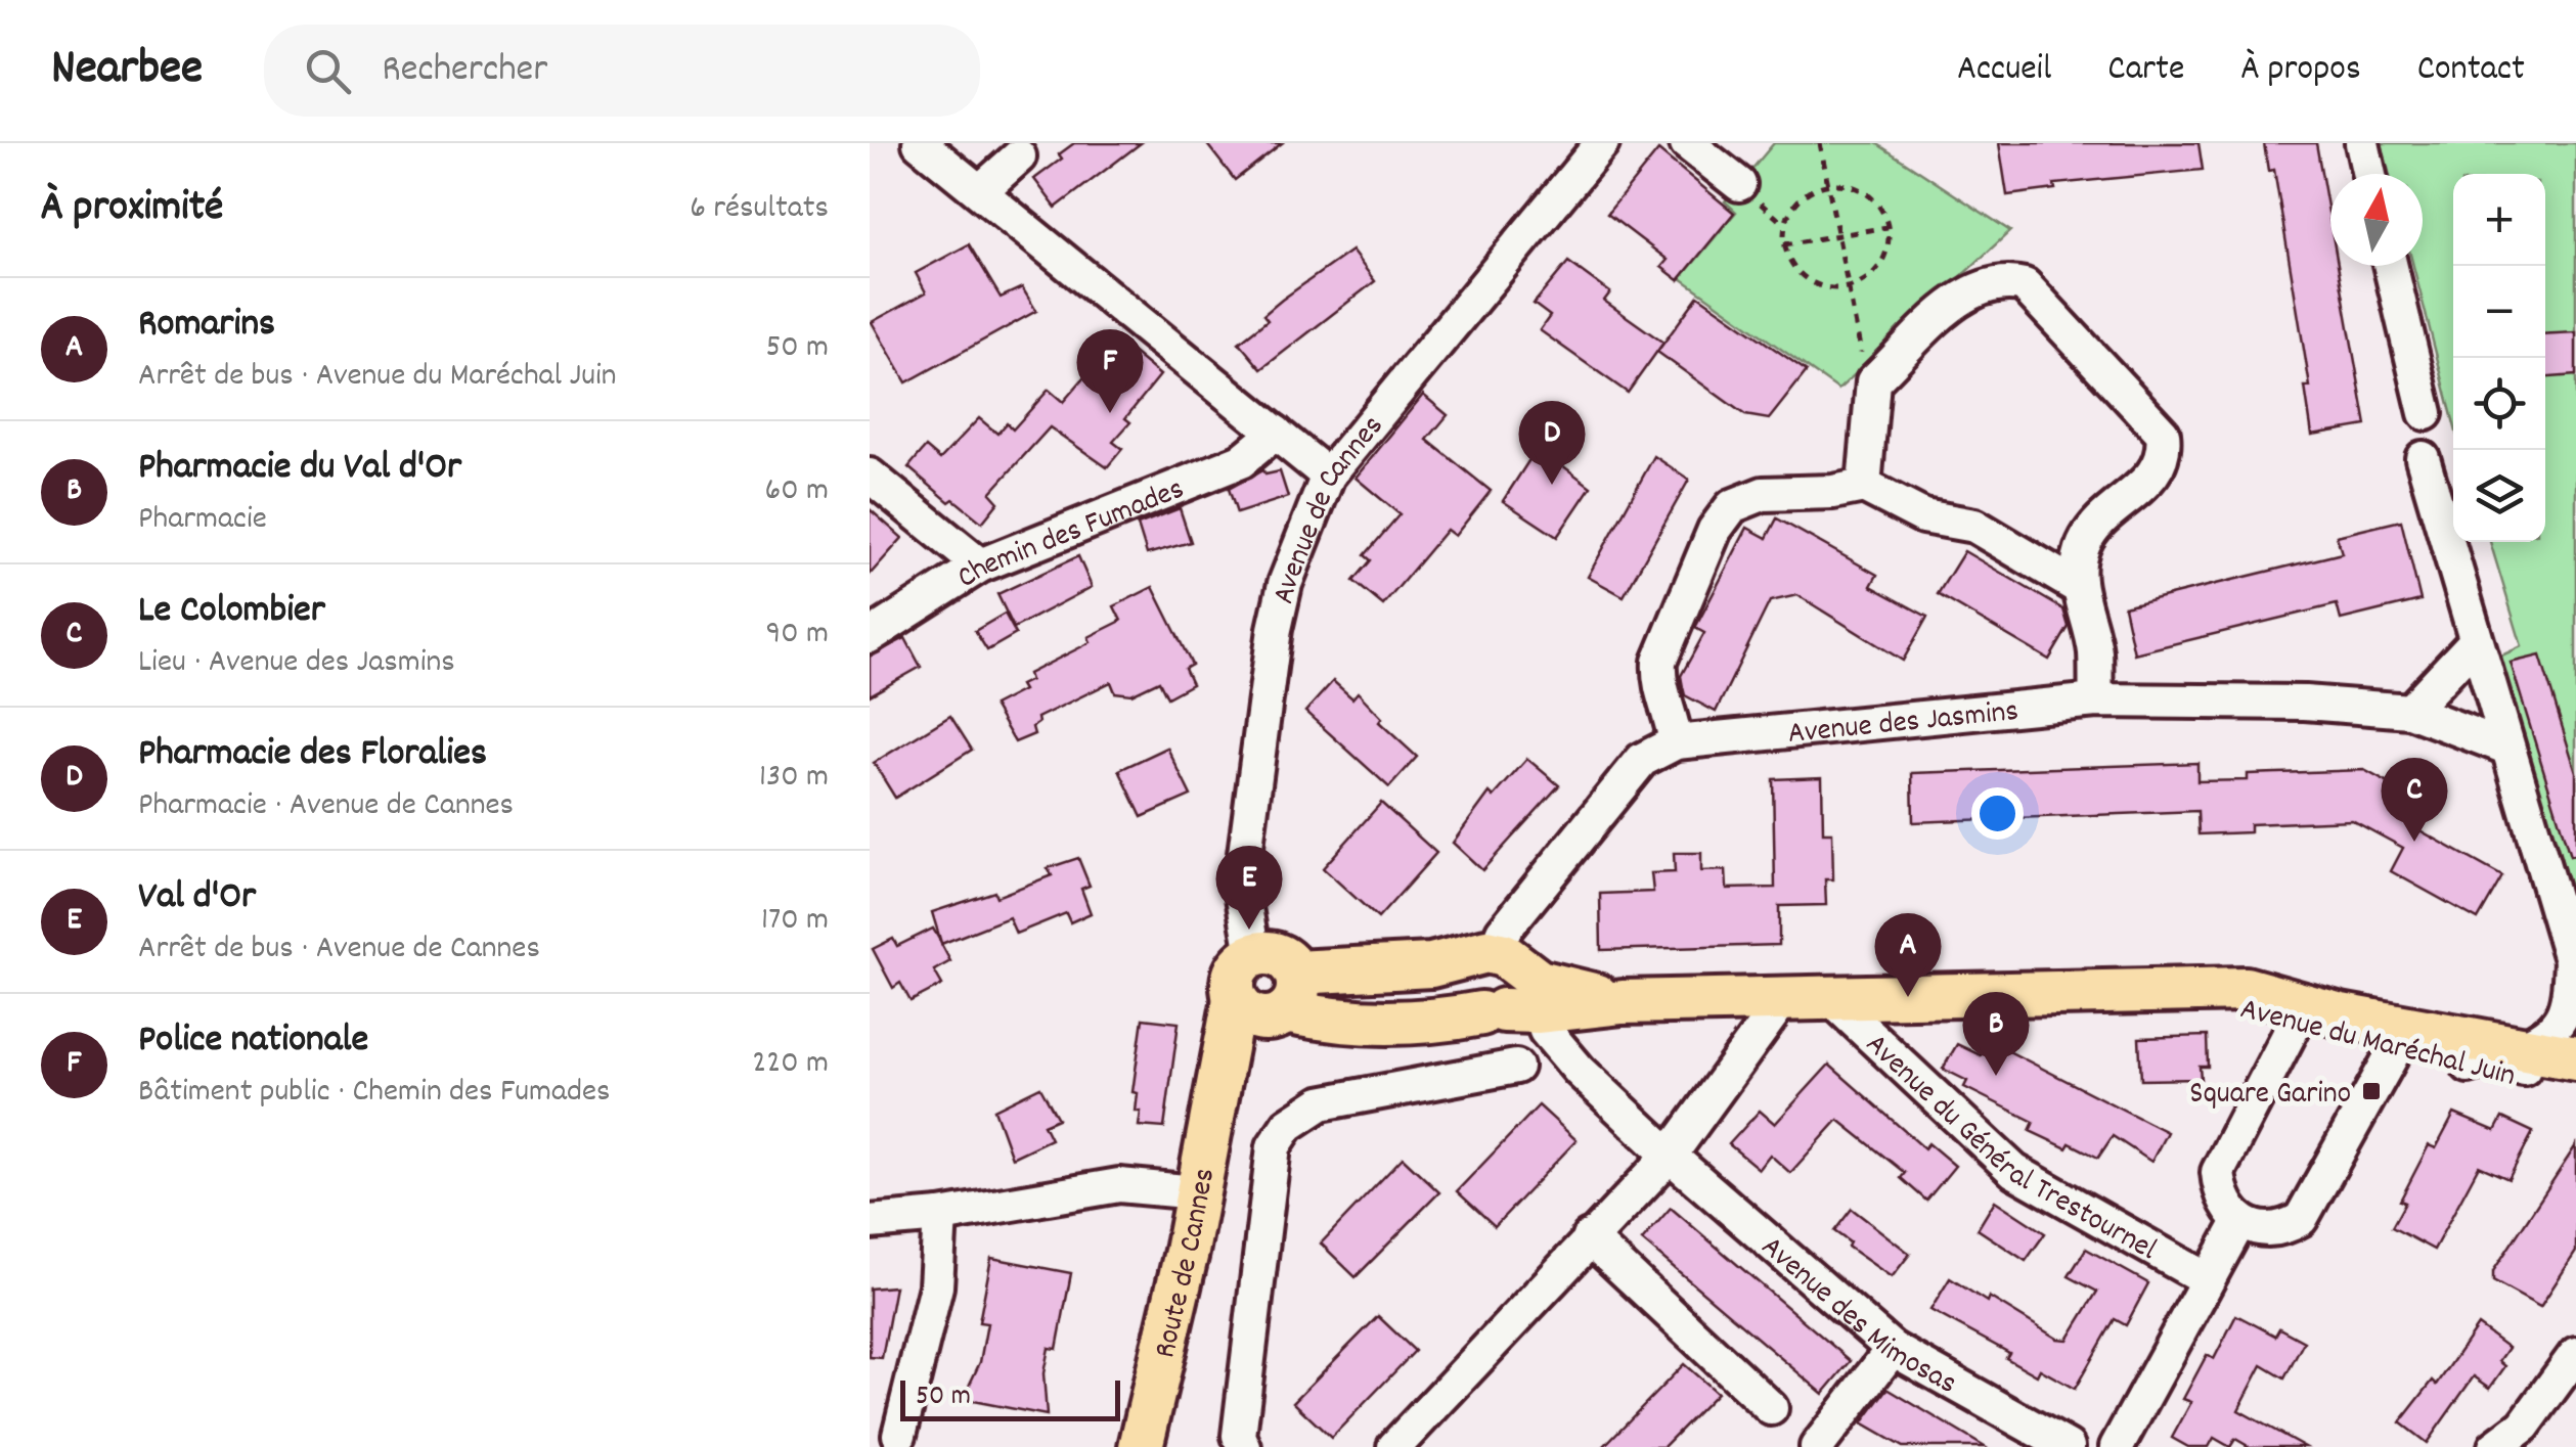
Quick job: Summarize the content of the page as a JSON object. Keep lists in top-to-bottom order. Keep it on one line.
{"streets":{"main road":["Avenue du Maréchal Juin","Route de Cannes"],"street":["Avenue de Cannes","Chemin des Fumades","Avenue des Jasmins","Avenue du Général Trestournel","Avenue des Mimosas"]},"crossings":[["Avenue de Cannes","Avenue du Maréchal Juin"],["Avenue des Jasmins","Avenue du Maréchal Juin"],["Avenue du Maréchal Juin","Avenue du Général Trestournel"],["Avenue du Maréchal Juin","Route de Cannes"],["Avenue du Maréchal Juin","Avenue des Mimosas"]],"places":{"transit":["Square Garino"]},"scale_bar":"50 m","north":"top","page":{"header":"Nearbee","search":"Rechercher","nav":["Accueil","Carte","À propos","Contact"],"heading":["À proximité","6 résultats"],"map_buttons":["+","−"],"list":[{"mark":"A","name":"Romarins","note":"Arrêt de bus · Avenue du Maréchal Juin","value":"50 m"},{"mark":"B","name":"Pharmacie du Val d'Or","note":"Pharmacie","value":"60 m"},{"mark":"C","name":"Le Colombier","note":"Lieu · Avenue des Jasmins","value":"90 m"},{"mark":"D","name":"Pharmacie des Floralies","note":"Pharmacie · Avenue de Cannes","value":"130 m"},{"mark":"E","name":"Val d'Or","note":"Arrêt de bus · Avenue de Cannes","value":"170 m"},{"mark":"F","name":"Police nationale","note":"Bâtiment public · Chemin des Fumades","value":"220 m"}],"pins":["F","D","C","E","A","B"],"scale":"50 m"}}
